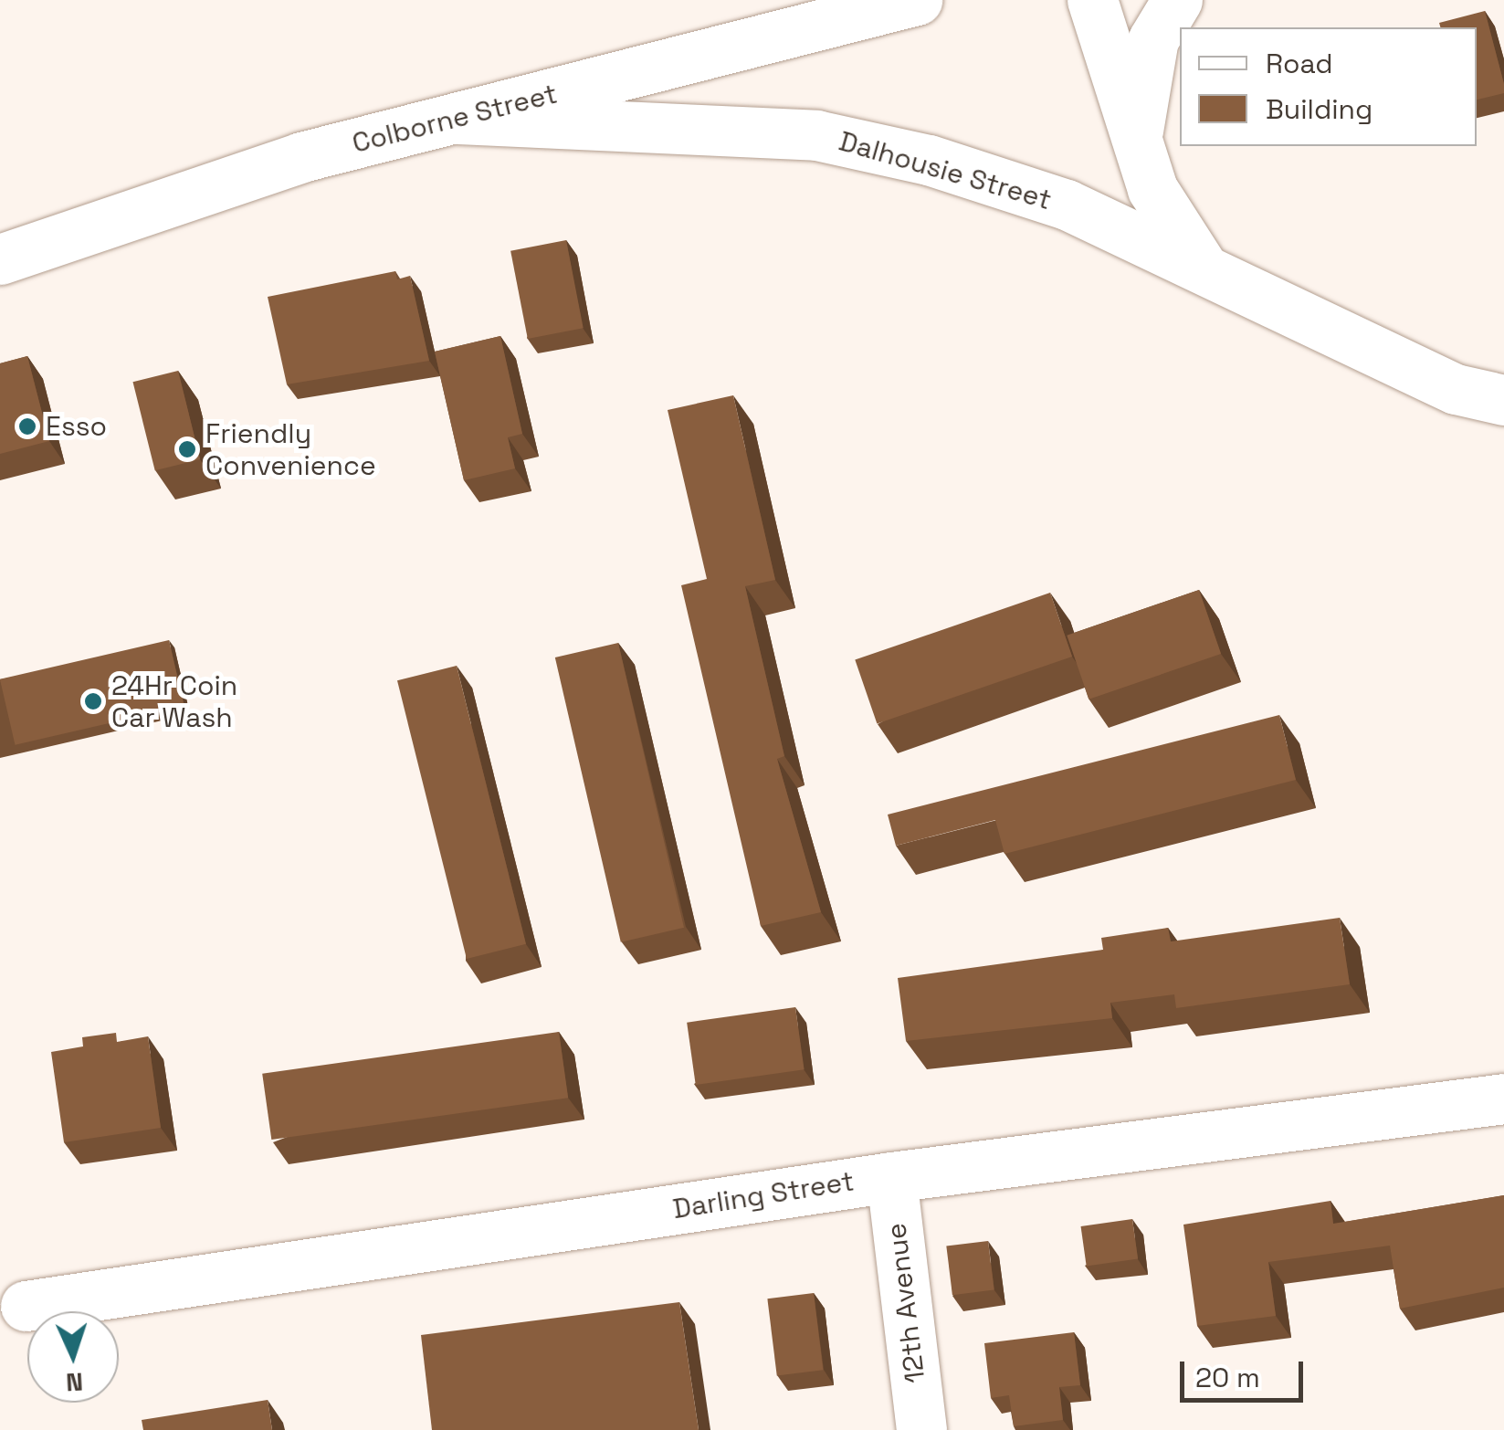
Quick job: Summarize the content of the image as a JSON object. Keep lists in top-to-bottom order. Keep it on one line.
{"streets":{"main road":["Colborne Street","Dalhousie Street","Darling Street","12th Avenue"]},"crossings":[["Colborne Street","Dalhousie Street"],["Darling Street","12th Avenue"]],"places":["Esso","Friendly Convenience","24Hr Coin Car Wash"],"legend":["Road","Building"],"scale_bar":"20 m","north":"bottom"}
